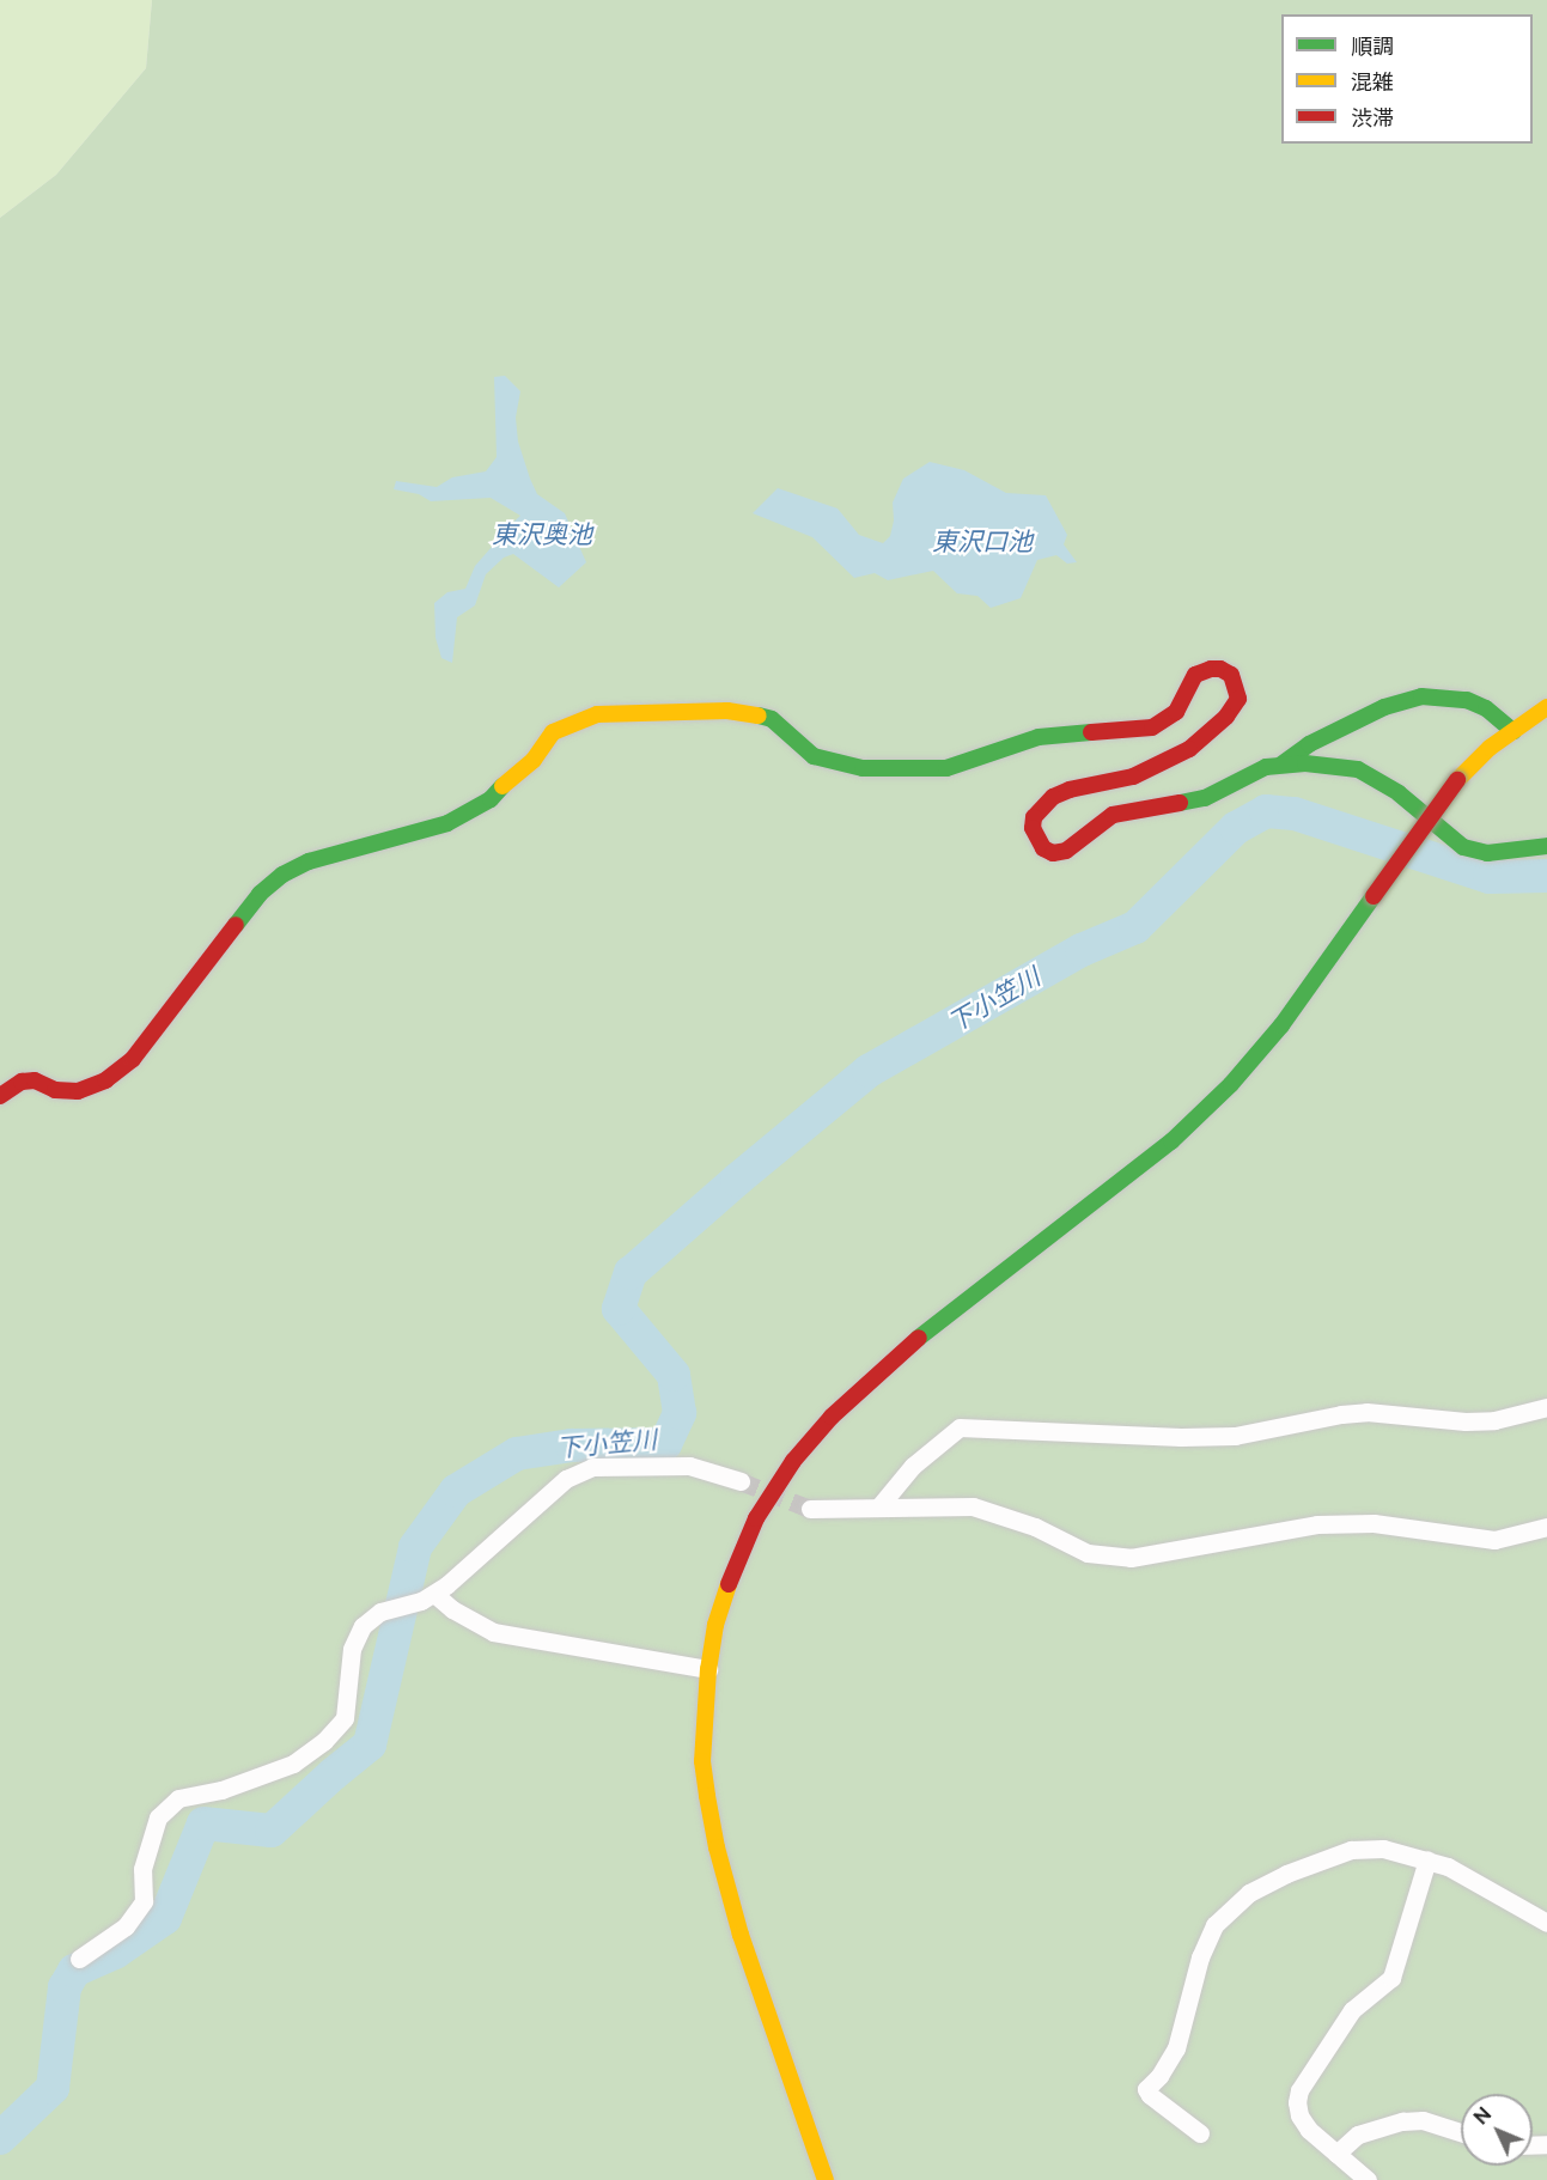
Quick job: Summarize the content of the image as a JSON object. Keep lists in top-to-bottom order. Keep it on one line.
{"water":["東沢奥池","東沢口池","下小笠川"],"legend":["順調","混雑","渋滞"],"north":"top left"}
